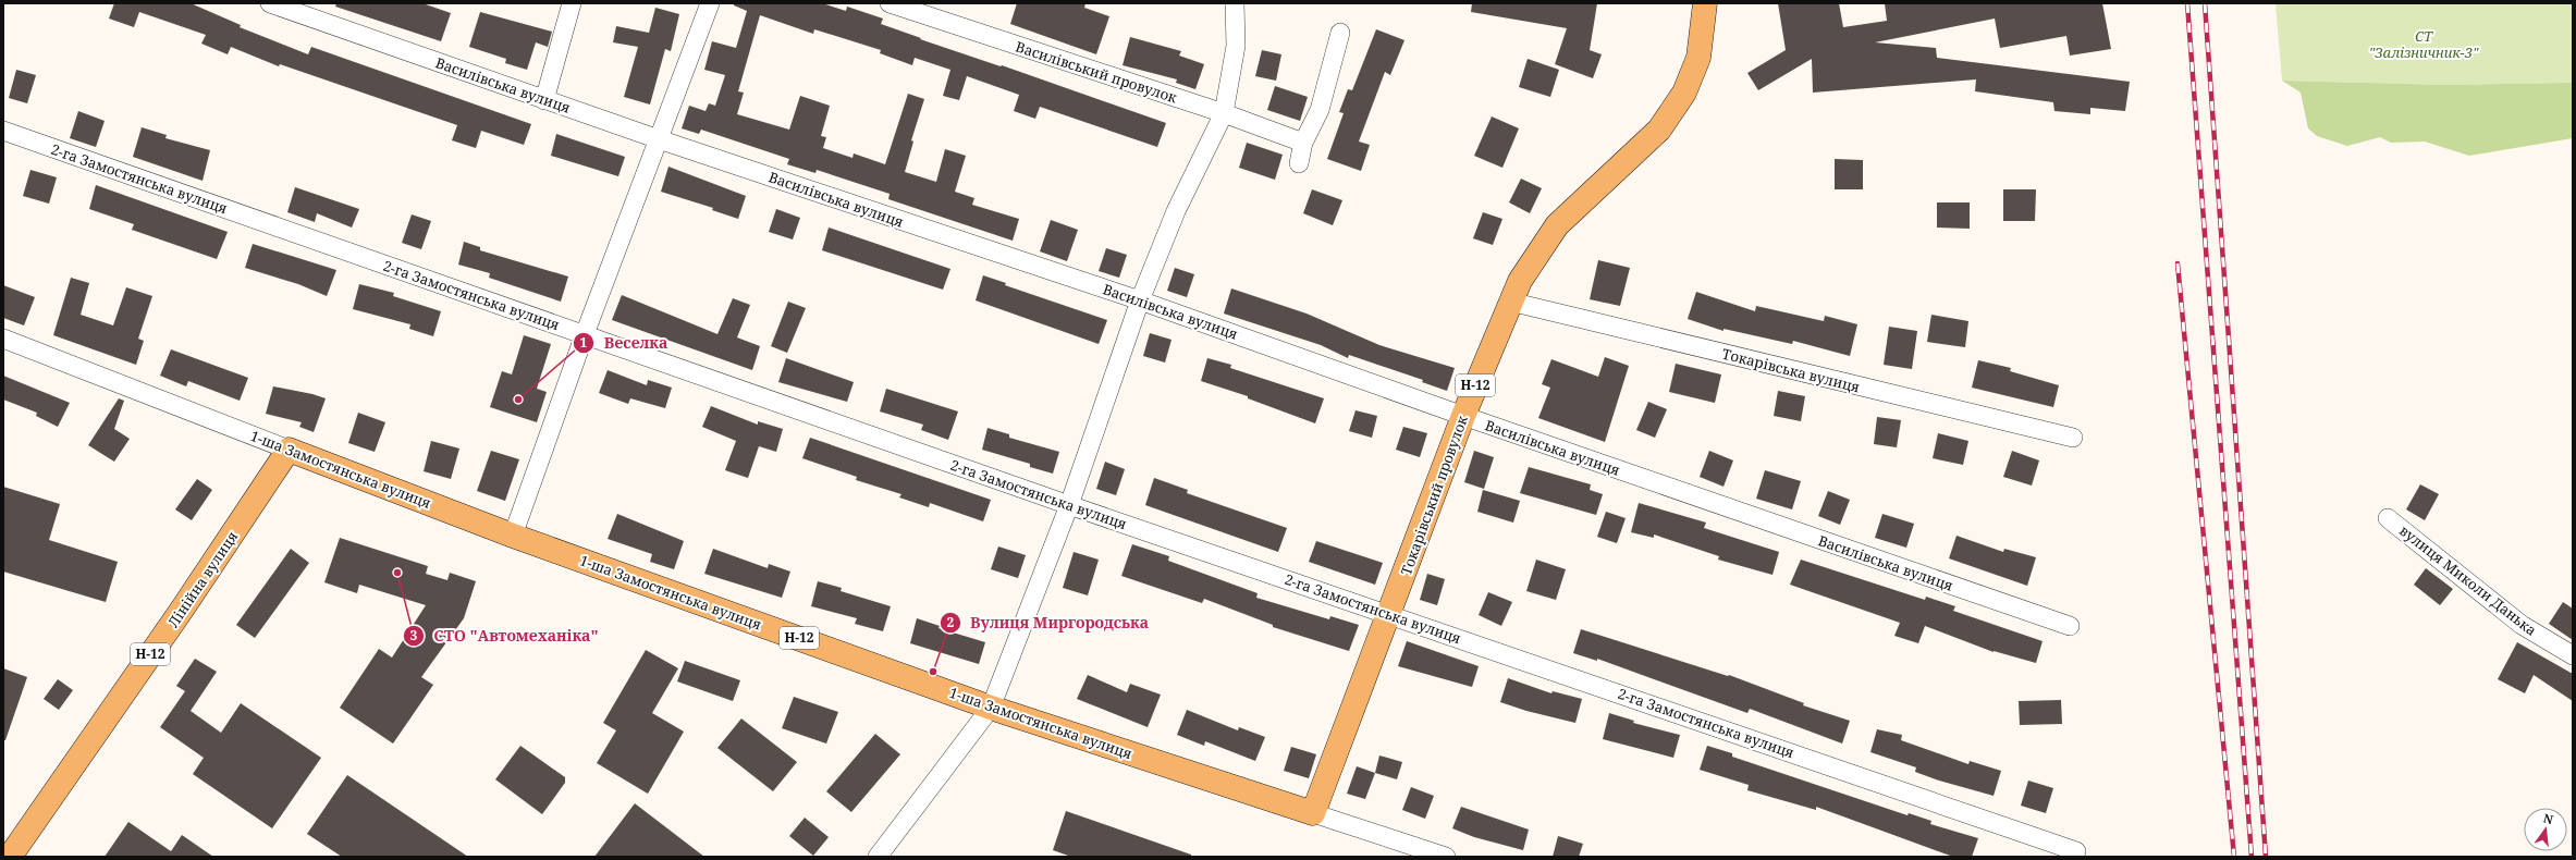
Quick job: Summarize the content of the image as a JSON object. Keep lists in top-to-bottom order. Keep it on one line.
{"streets":{"main road":["Н-12","1-ша Замостянська вулиця","Токарівський провулок","Лінійна вулиця"],"street":["Василівський провулок","Василівська вулиця","2-га Замостянська вулиця","Токарівська вулиця","вулиця Миколи Данька"]},"crossings":[["Василівська вулиця","Токарівський провулок"],["2-га Замостянська вулиця","Токарівський провулок"],["Токарівська вулиця","Токарівський провулок"],["1-ша Замостянська вулиця","Токарівський провулок"],["1-ша Замостянська вулиця","Лінійна вулиця"]],"parks":["СТ \"Залізничник-3\""],"places":["Веселка","СТО \"Автомеханіка\"","Вулиця Миргородська"],"north":"top"}
